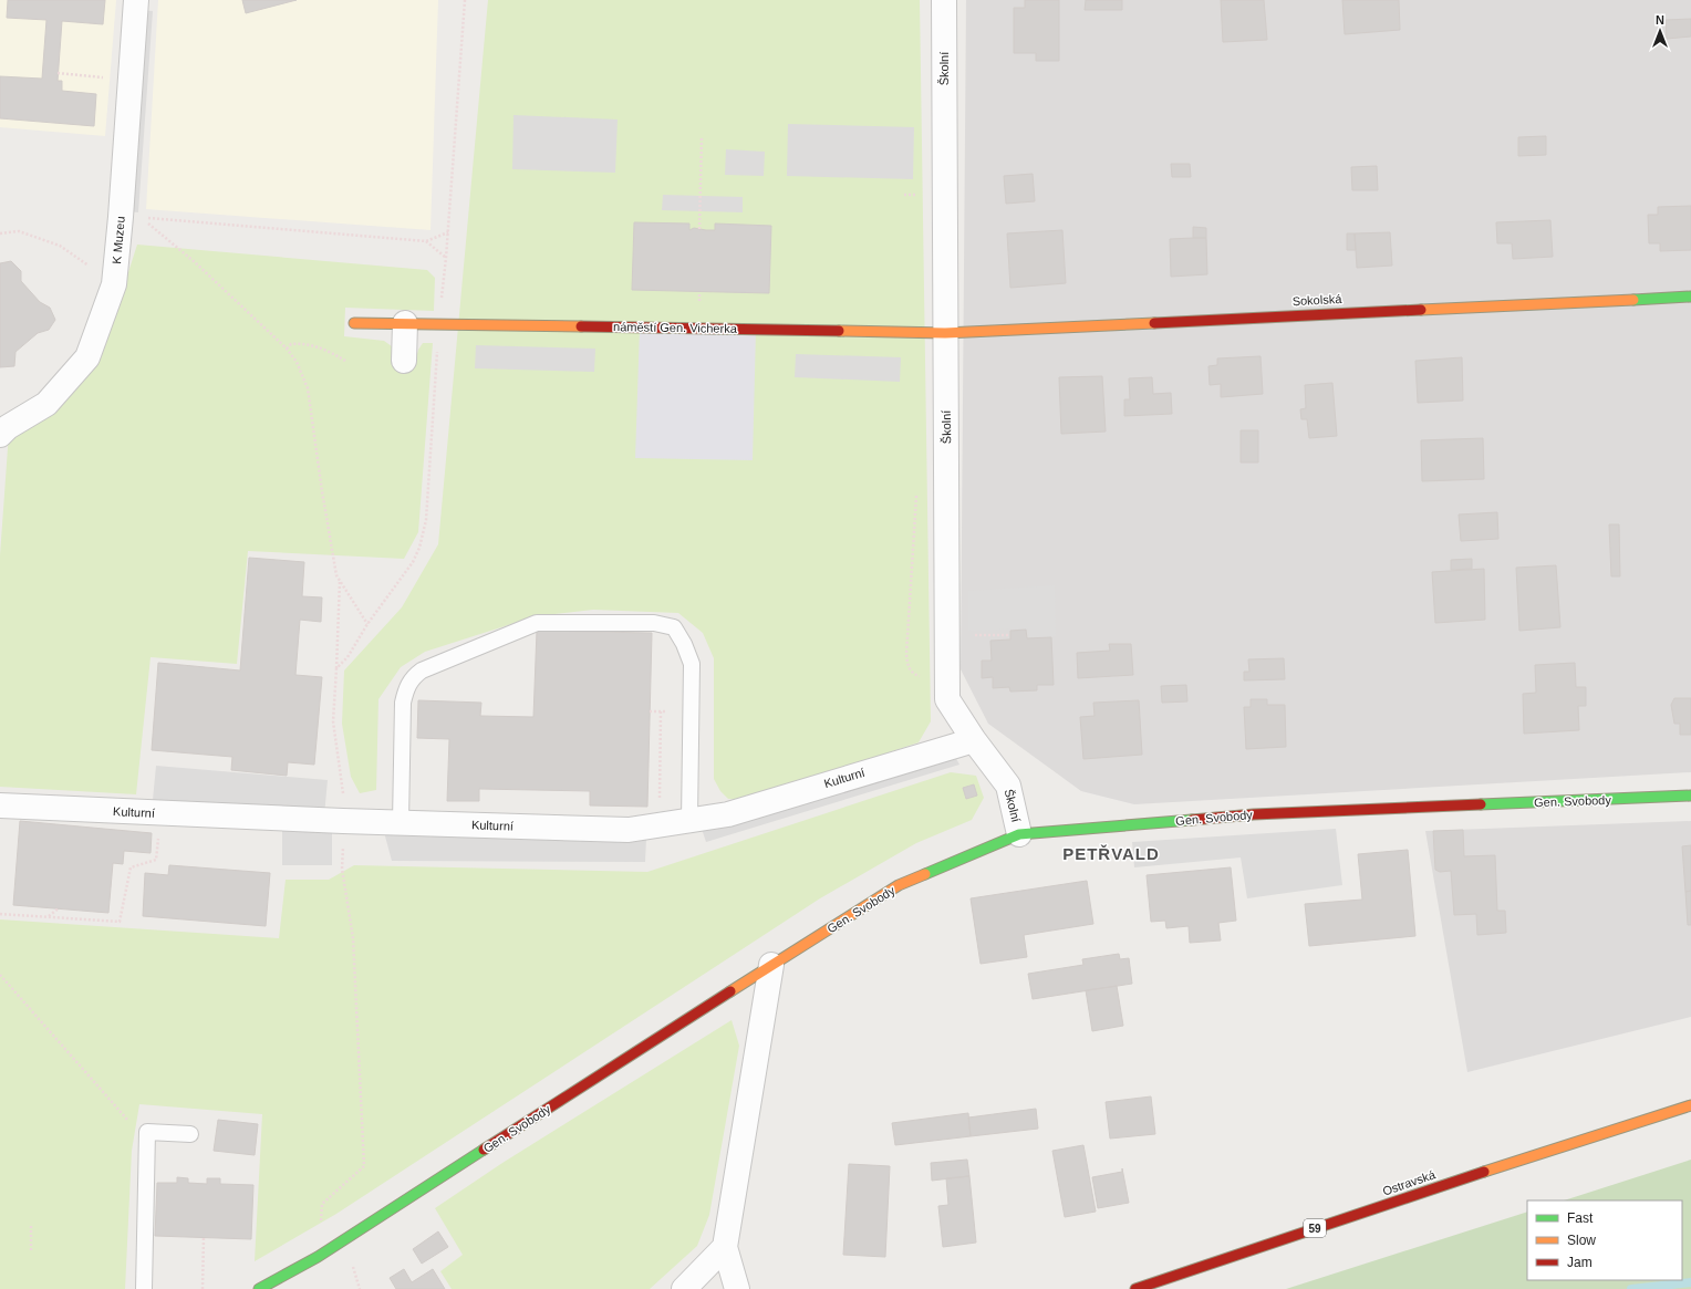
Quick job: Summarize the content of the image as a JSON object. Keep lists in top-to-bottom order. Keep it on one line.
{"streets":{"street":["Školní","K Muzeu","Sokolská","náměstí Gen. Vicherka","Kulturní","Gen. Svobody","Ostravská","59"]},"crossings":[["Školní","Sokolská"],["Školní","náměstí Gen. Vicherka"],["Školní","Kulturní"],["Školní","Gen. Svobody"],["Sokolská","náměstí Gen. Vicherka"]],"districts":["PETŘVALD"],"legend":["Fast","Slow","Jam"],"north":"top"}
